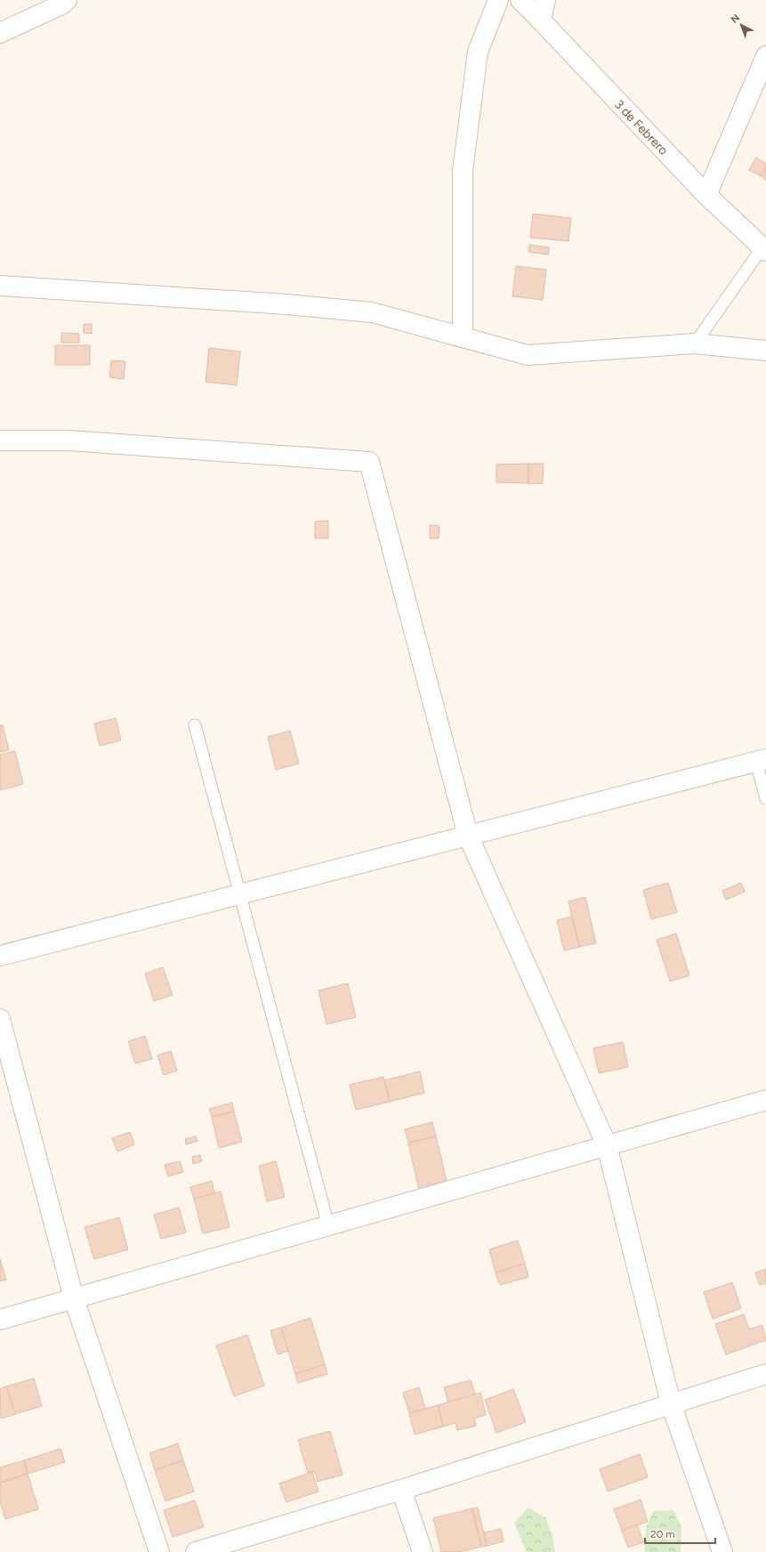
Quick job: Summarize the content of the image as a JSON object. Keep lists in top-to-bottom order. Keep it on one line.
{"streets":{"street":["3 de Febrero"]},"scale_bar":"20 m","north":"top left"}
